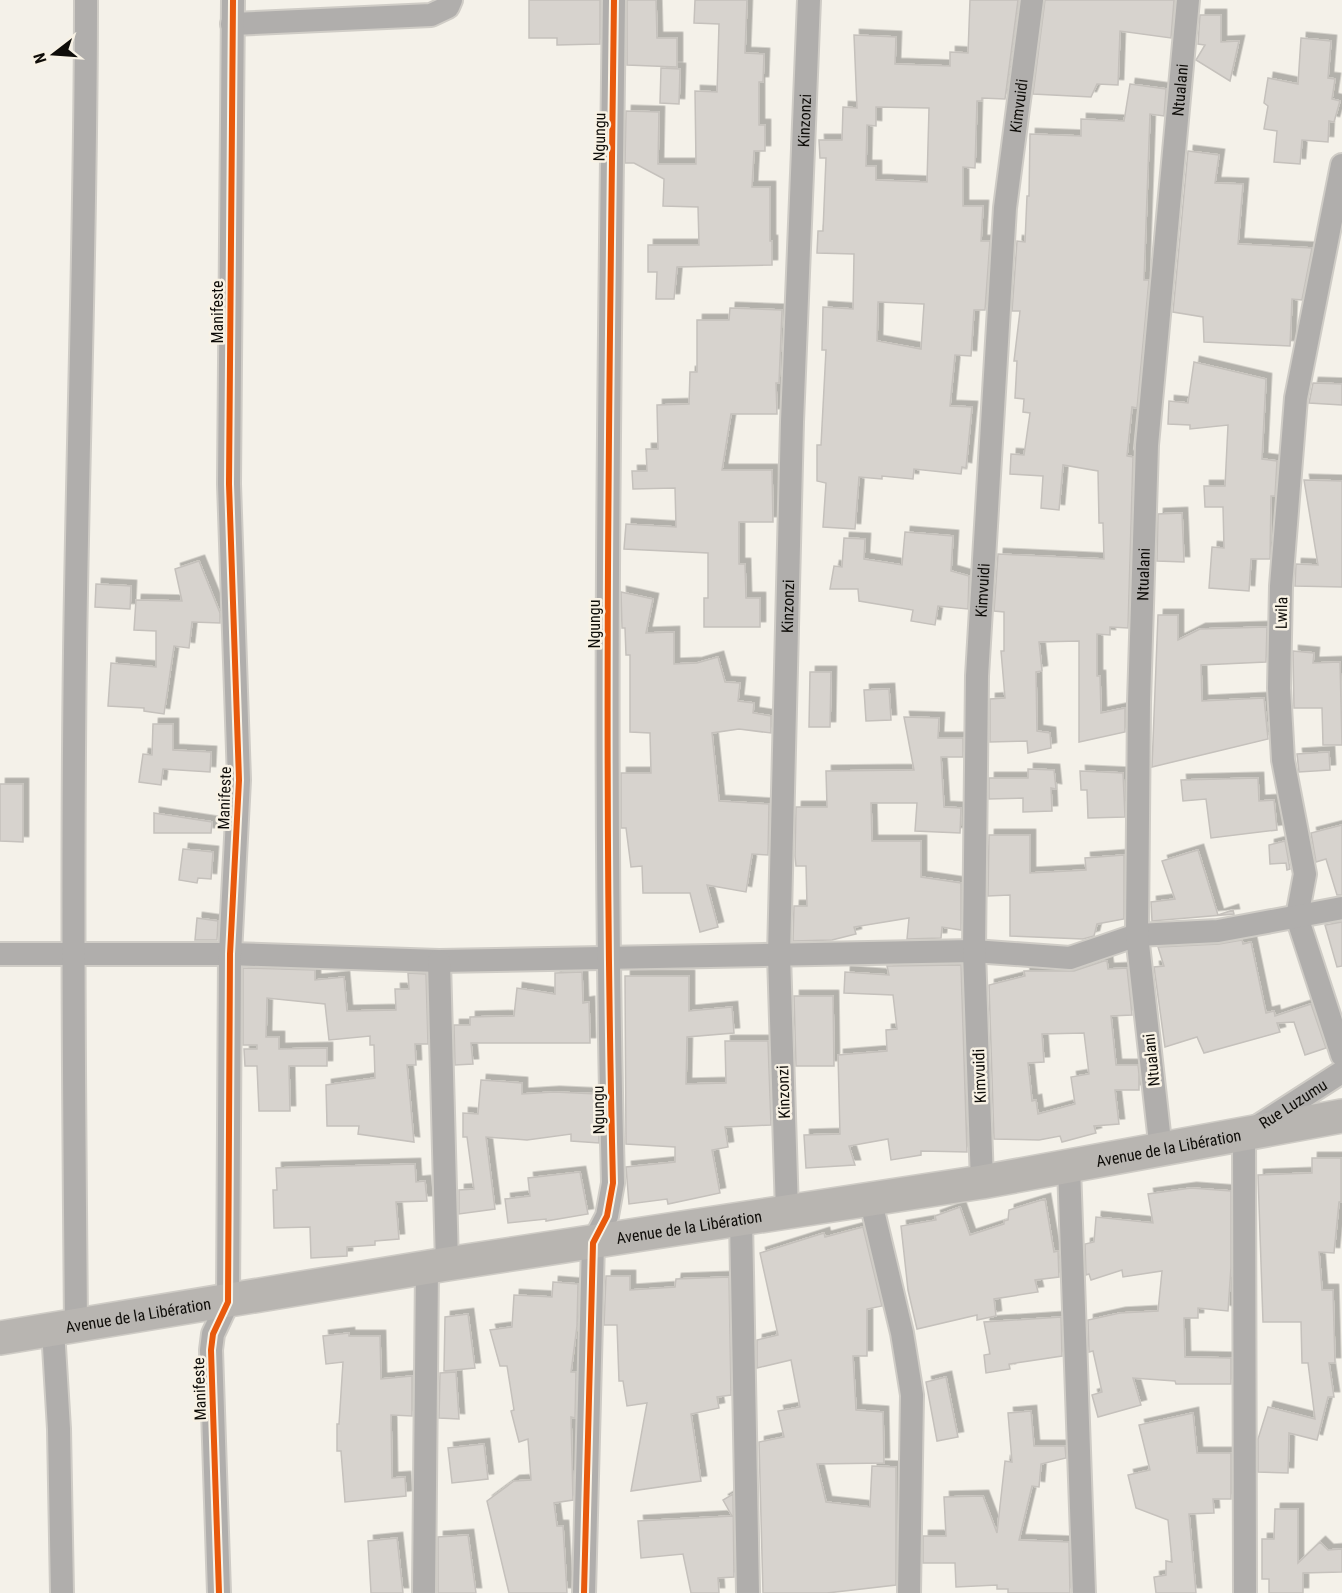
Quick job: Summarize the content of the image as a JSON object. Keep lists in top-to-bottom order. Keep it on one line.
{"streets":{"highway":["Avenue de la Libération"],"street":["Ntualani","Kimvuidi","Kinzonzi","Ngungu","Manifeste","Lwila","Rue Luzumu"]},"crossings":[["Ntualani","Avenue de la Libération"],["Kimvuidi","Avenue de la Libération"],["Kinzonzi","Avenue de la Libération"],["Ngungu","Avenue de la Libération"],["Manifeste","Avenue de la Libération"],["Rue Luzumu","Avenue de la Libération"]],"north":"left"}
